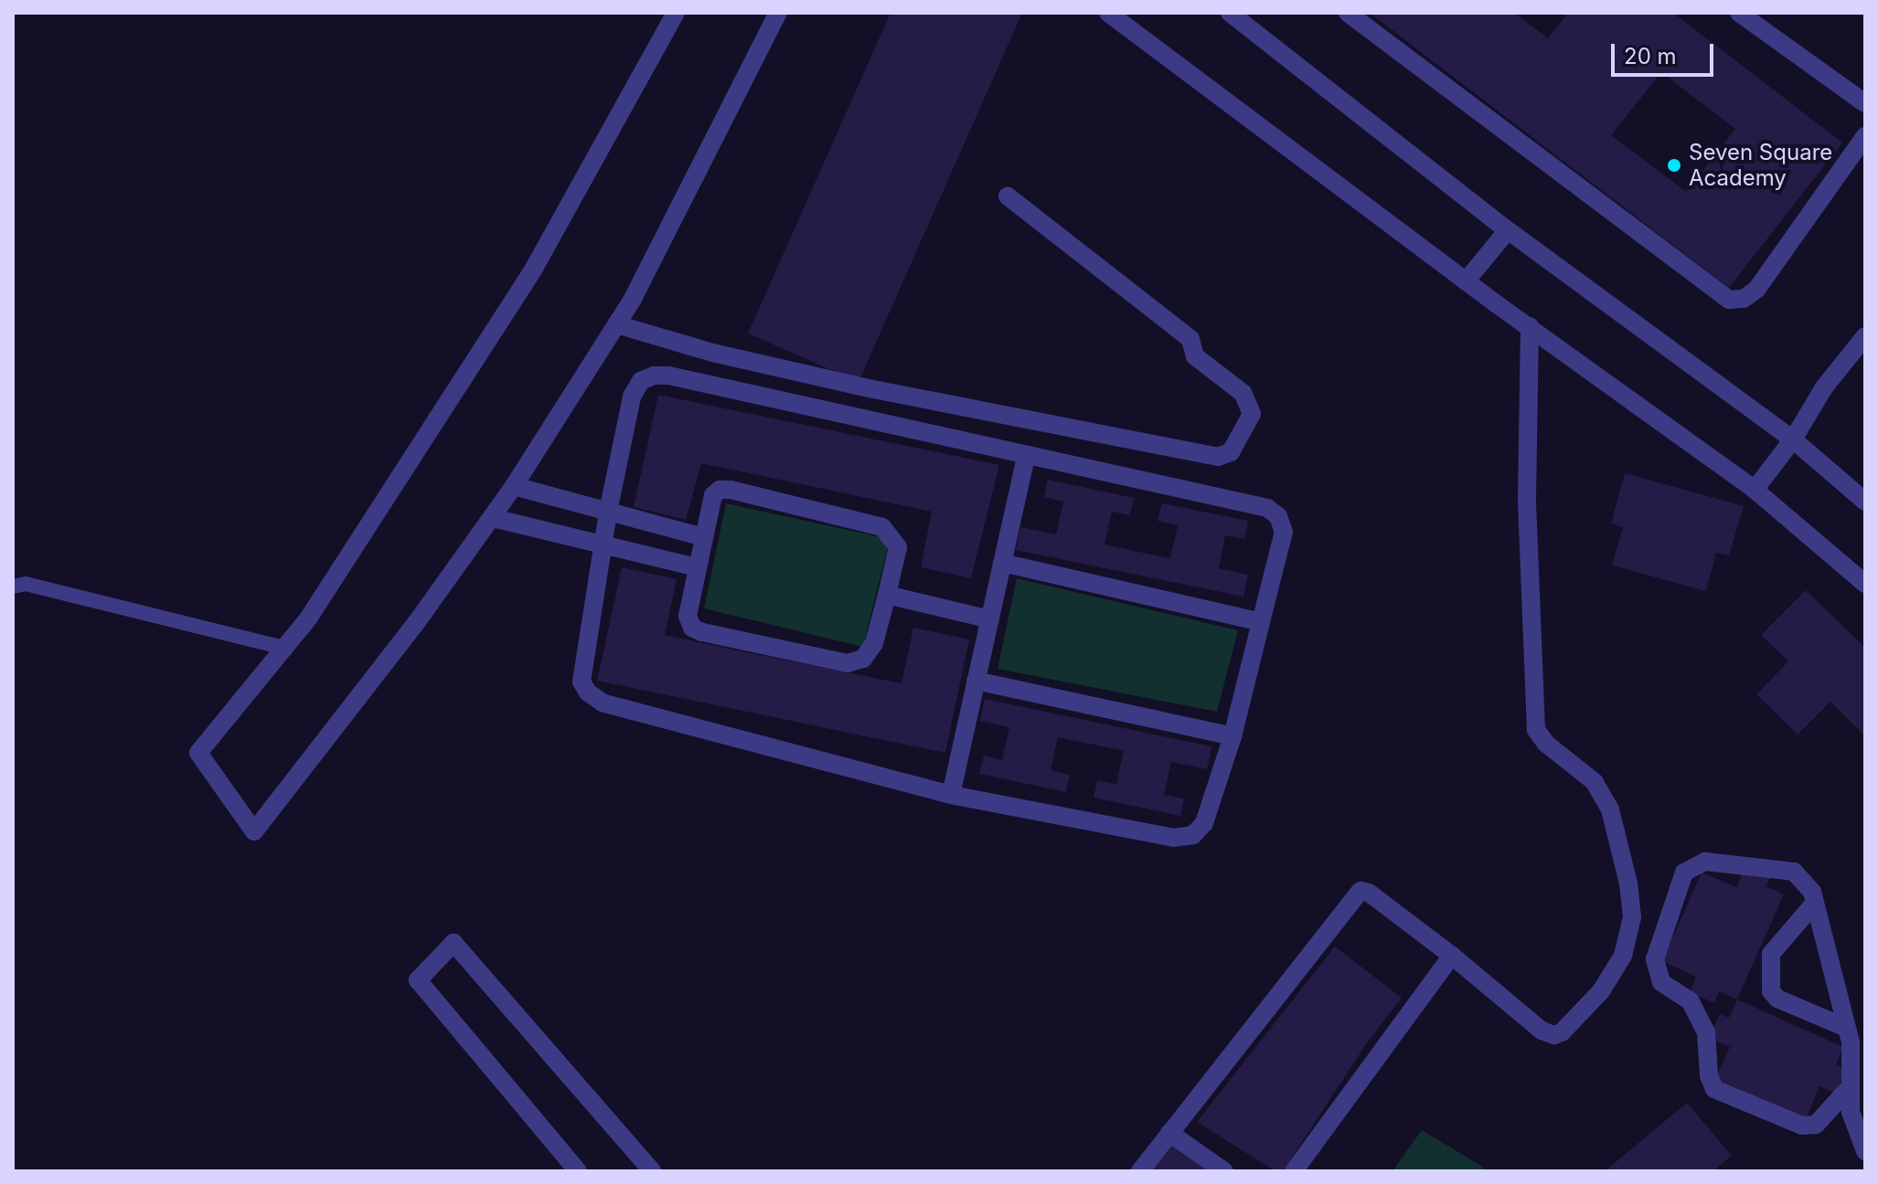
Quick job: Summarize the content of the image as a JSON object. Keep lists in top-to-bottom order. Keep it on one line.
{"places":["Seven Square Academy"],"scale_bar":"20 m"}
